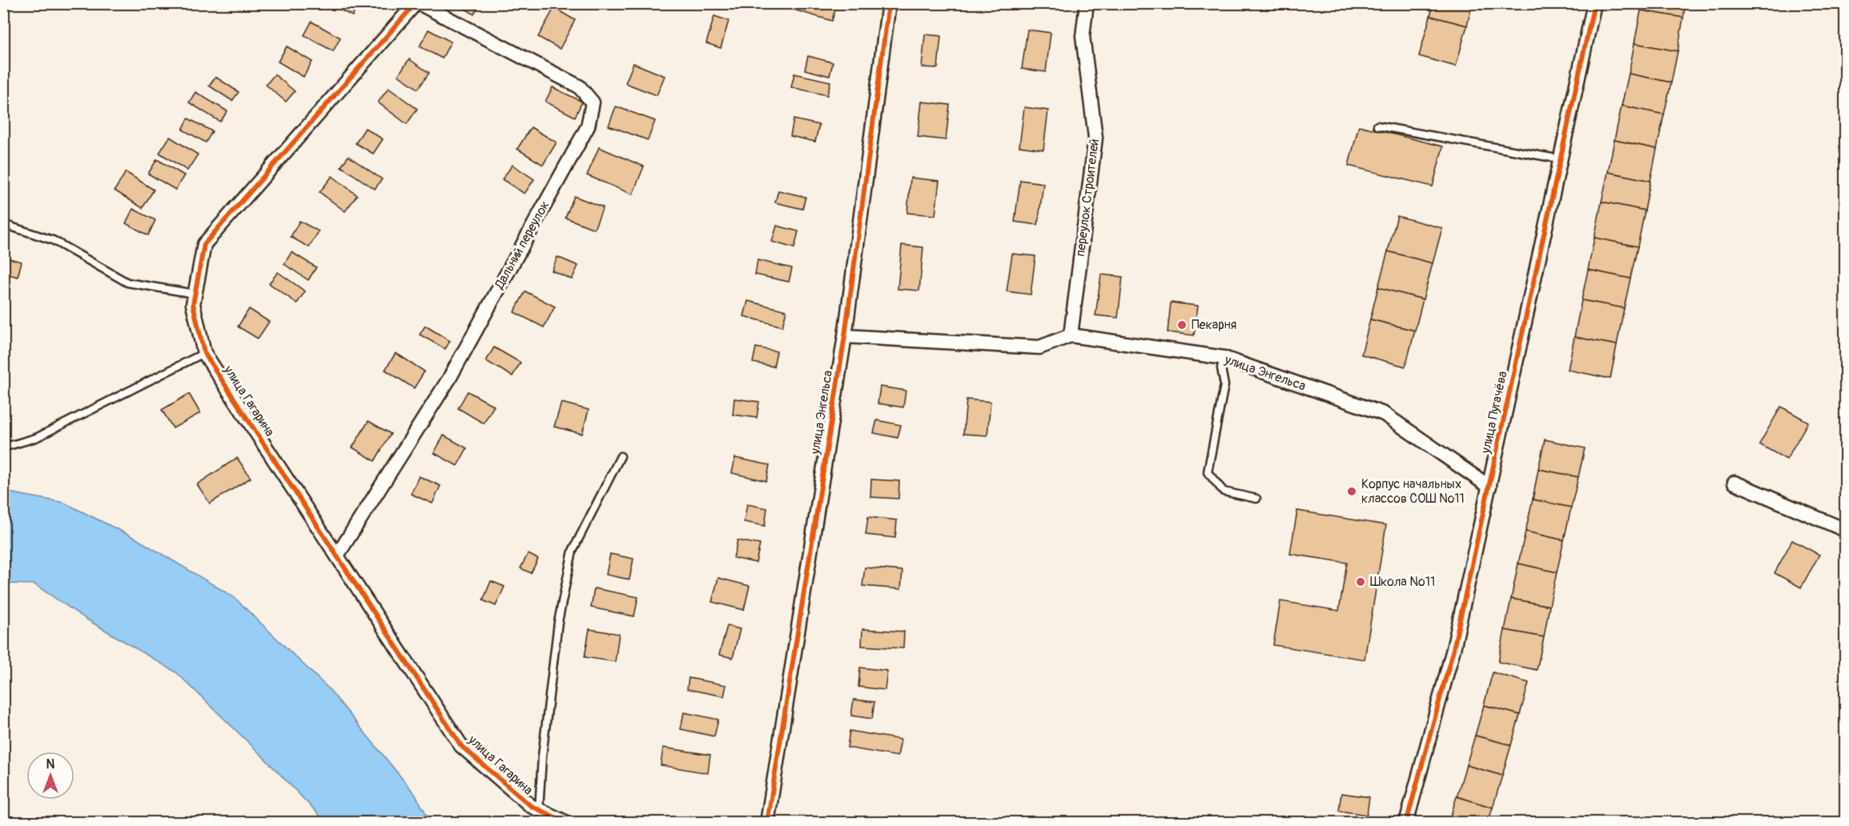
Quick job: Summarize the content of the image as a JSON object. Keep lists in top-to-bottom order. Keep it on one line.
{"streets":{"street":["переулок Строителей","Дальний переулок","улица Энгельса","улица Гагарина","улица Пугачёва"]},"crossings":[["переулок Строителей","улица Энгельса"],["Дальний переулок","улица Гагарина"],["улица Энгельса","улица Пугачёва"]],"places":["Пекарня","Корпус начальных классов СОШ №11","Школа №11"],"north":"top"}
